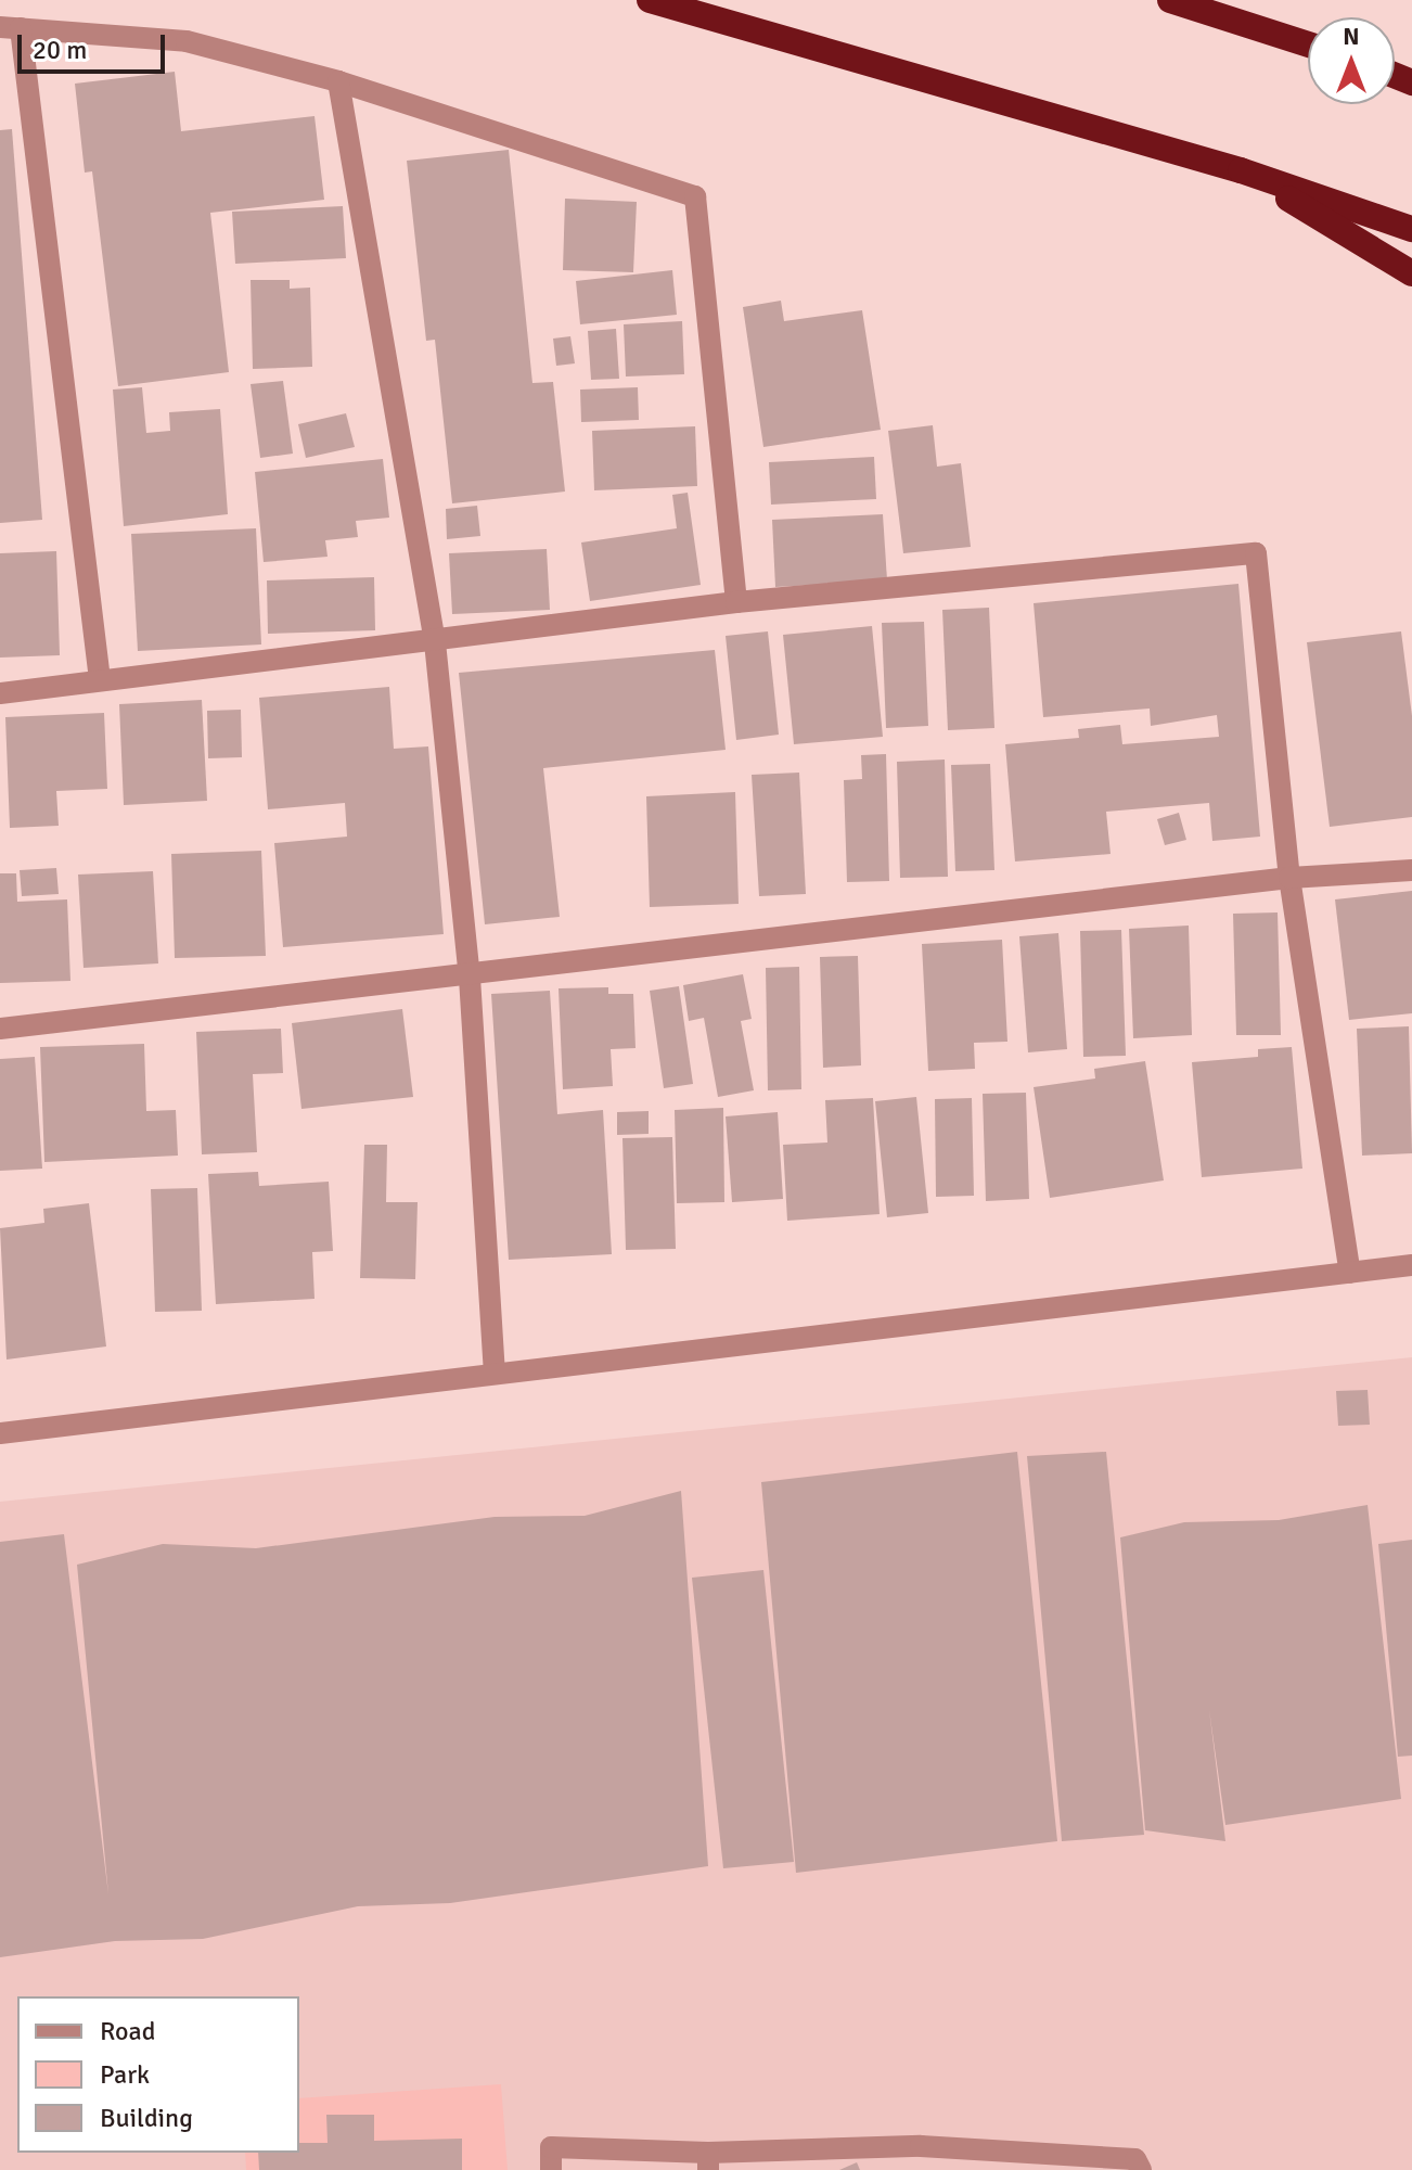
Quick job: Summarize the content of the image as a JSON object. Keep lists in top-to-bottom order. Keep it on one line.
{"legend":["Road","Park","Building"],"scale_bar":"20 m","north":"top"}
